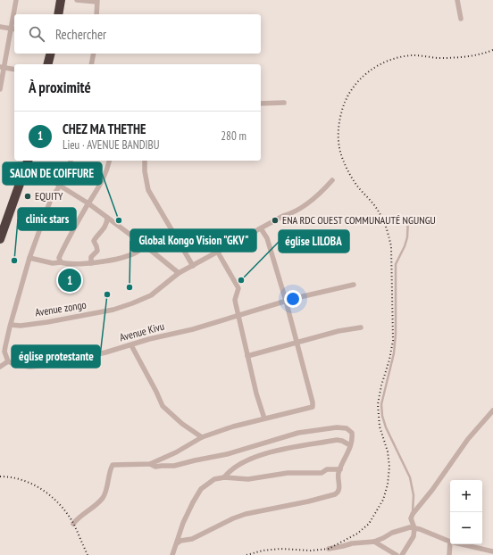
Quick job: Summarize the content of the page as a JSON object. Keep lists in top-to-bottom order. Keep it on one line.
{"streets":{"street":["Avenue zongo","Avenue Kivu"]},"places":["EQUITY","SALON DE COIFFURE","ENA RDC OUEST COMMUNAUTÉ NGUNGU","clinic stars","église LILOBA","Global Kongo Vision \"GKV\"","église protestante"],"page":{"search":"Rechercher","heading":"À proximité","list":[{"mark":"1","name":"CHEZ MA THETHE","note":"Lieu · AVENUE BANDIBU","value":"280 m"}],"pins":"1","map_buttons":["+","−"]}}
